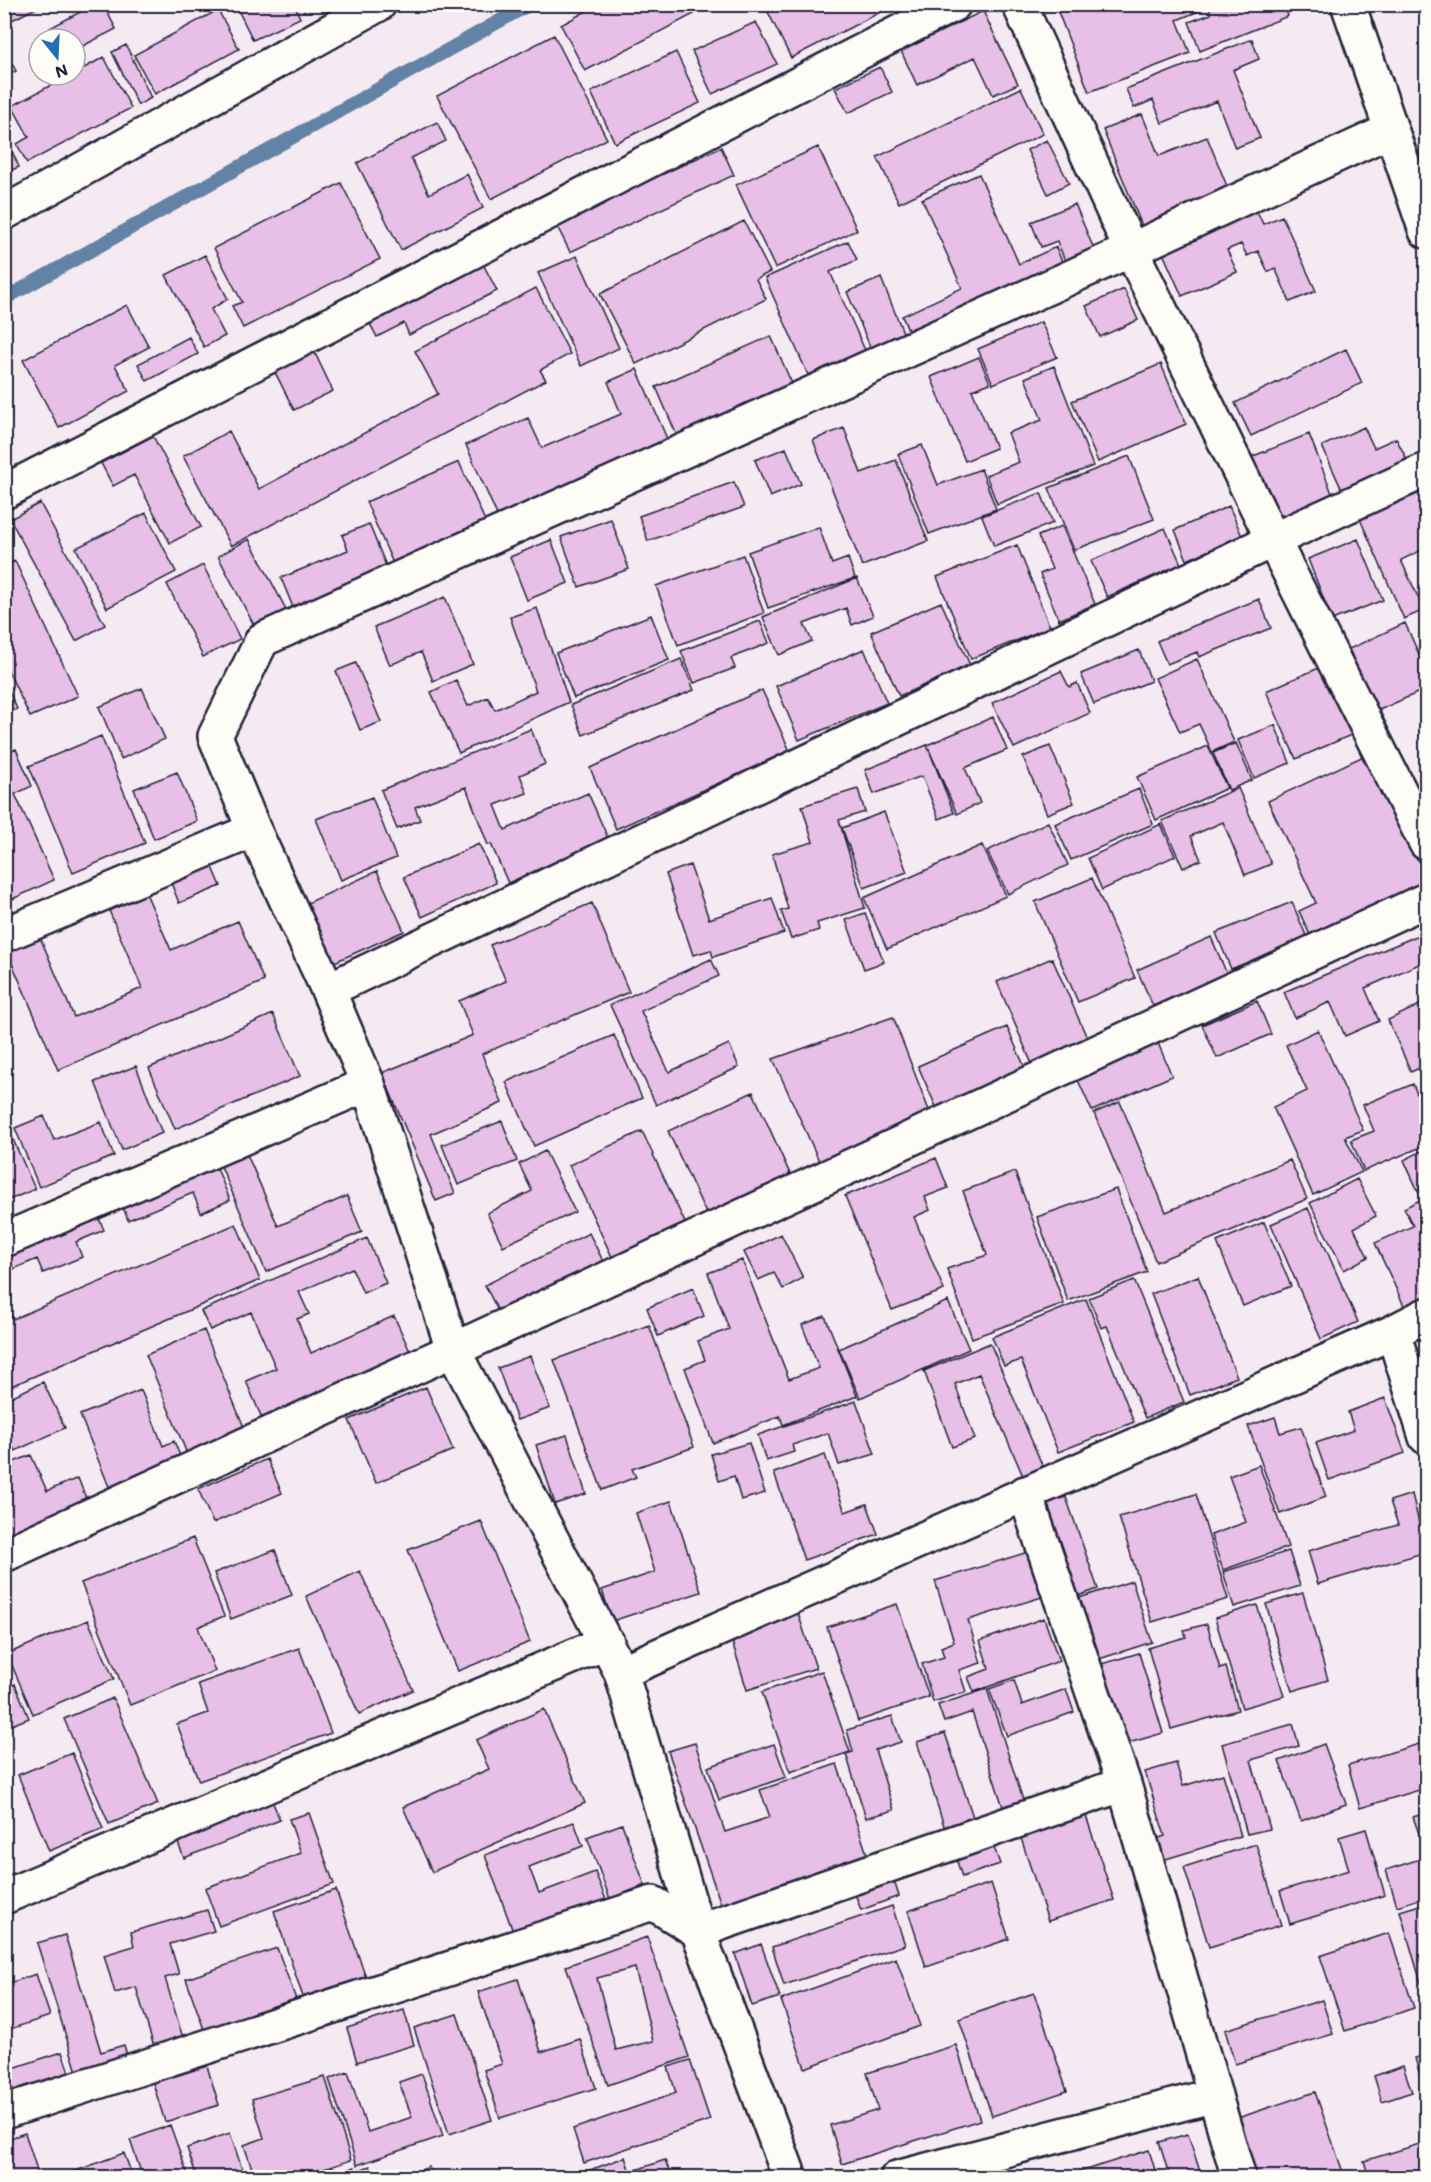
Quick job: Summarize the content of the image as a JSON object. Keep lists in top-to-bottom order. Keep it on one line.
{"north":"bottom"}
